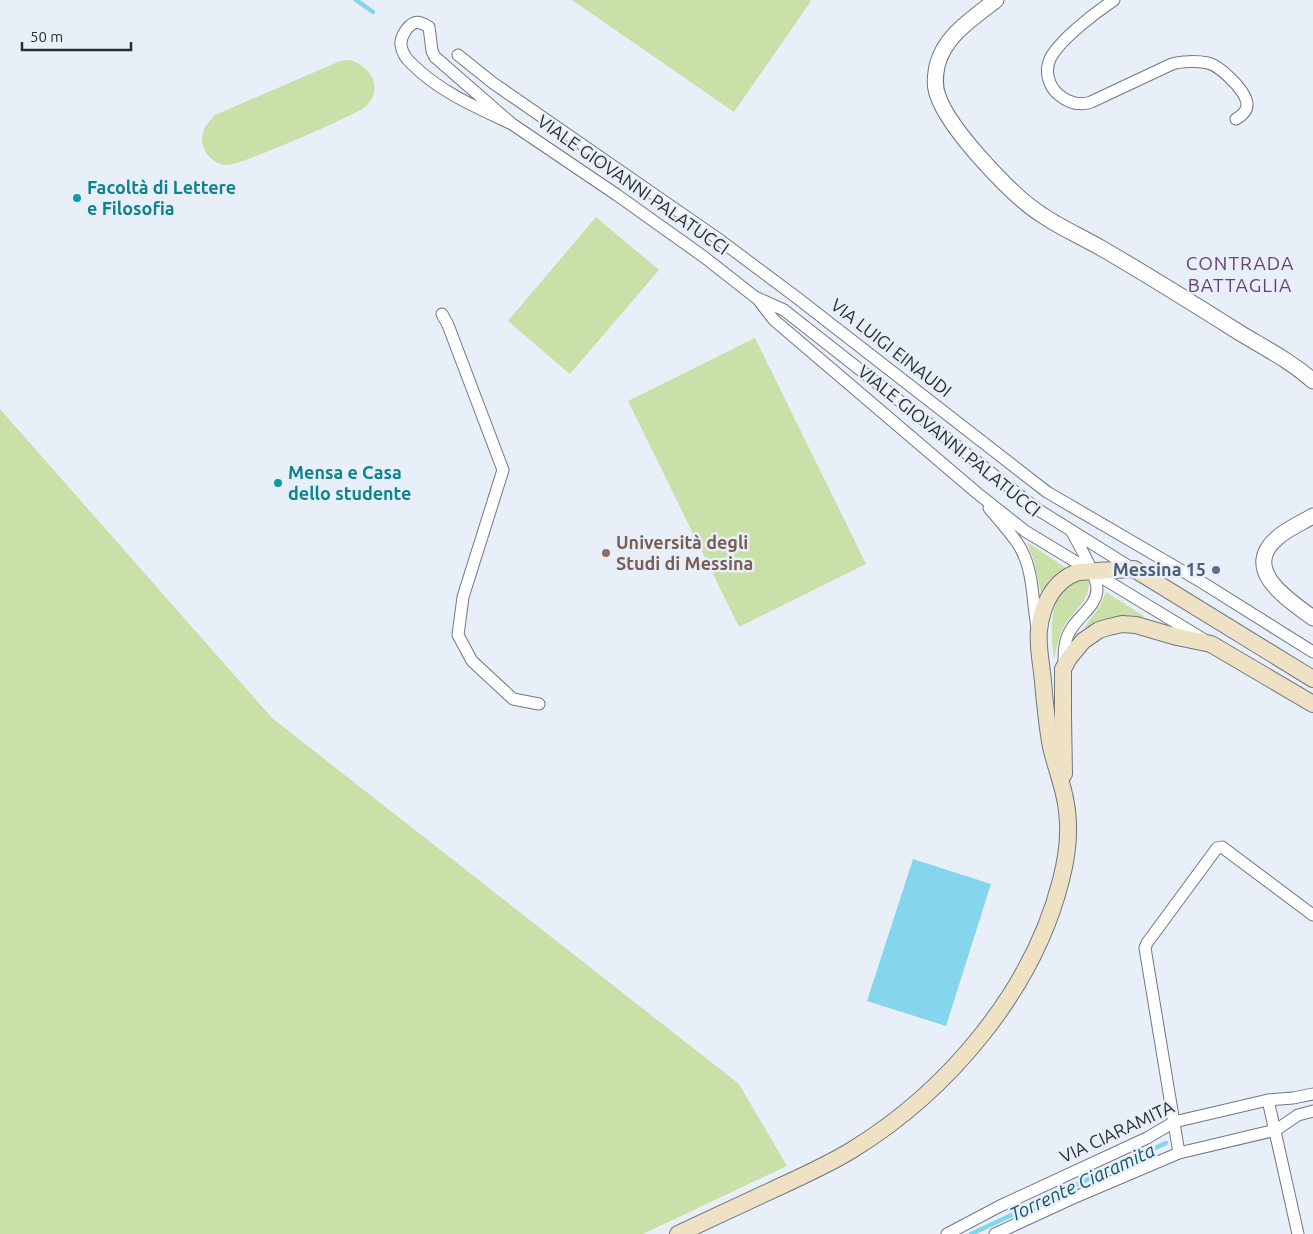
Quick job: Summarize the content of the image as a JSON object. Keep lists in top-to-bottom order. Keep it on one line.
{"streets":{"main road":["VIALE GIOVANNI PALATUCCI"],"street":["VIA LUIGI EINAUDI","VIA CIARAMITA"]},"districts":["CONTRADA BATTAGLIA"],"water":["Torrente Ciaramita"],"places":["Facoltà di Lettere e Filosofia","Mensa e Casa dello studente","Università degli Studi di Messina","Messina 15"],"scale_bar":"50 m"}
